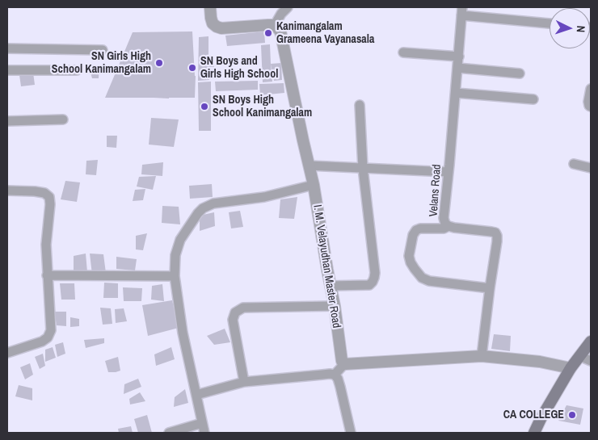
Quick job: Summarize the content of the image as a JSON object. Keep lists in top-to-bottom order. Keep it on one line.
{"streets":{"street":["Velans Road","I. M. Velayudhan Master Road"]},"places":["Kanimangalam Grameena Vayanasala","SN Girls High School Kanimangalam","SN Boys and Girls High School","SN Boys High School Kanimangalam","CA COLLEGE"],"north":"right"}
